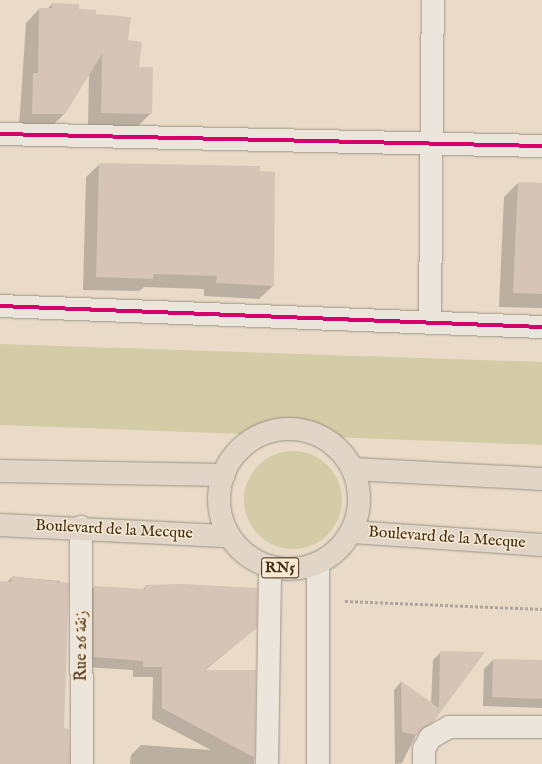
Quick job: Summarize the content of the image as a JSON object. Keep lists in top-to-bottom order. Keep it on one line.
{"streets":{"main road":["Boulevard de la Mecque","RN5"],"street":["Rue 26 زنقة"]},"crossings":[["Boulevard de la Mecque","RN5"],["Boulevard de la Mecque","Rue 26 زنقة"]]}
